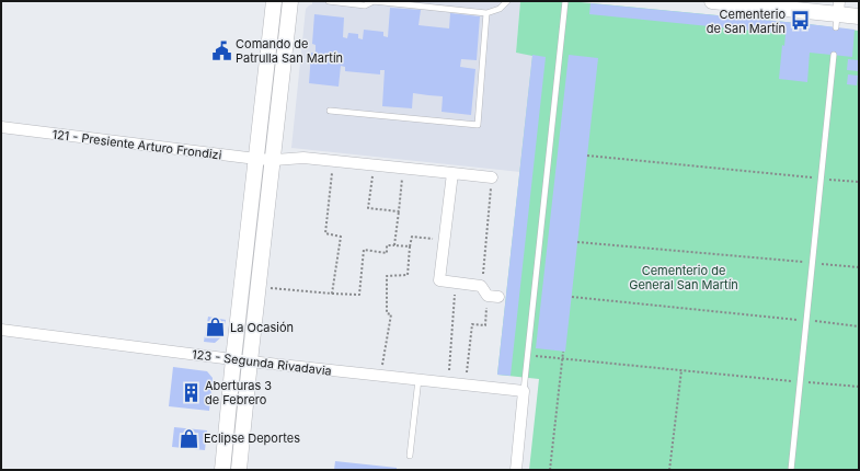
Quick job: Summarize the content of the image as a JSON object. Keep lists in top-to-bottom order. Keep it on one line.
{"streets":{"street":["121 - Presiente Arturo Frondizi","123 - Segunda Rivadavia"]},"parks":["Cementerio de General San Martín"],"places":{"bus stop":["Cementerio de San Martín"],"public building":["Comando de Patrulla San Martín"],"shop":["La Ocasión","Eclipse Deportes"],"building":["Aberturas 3 de Febrero"]}}
